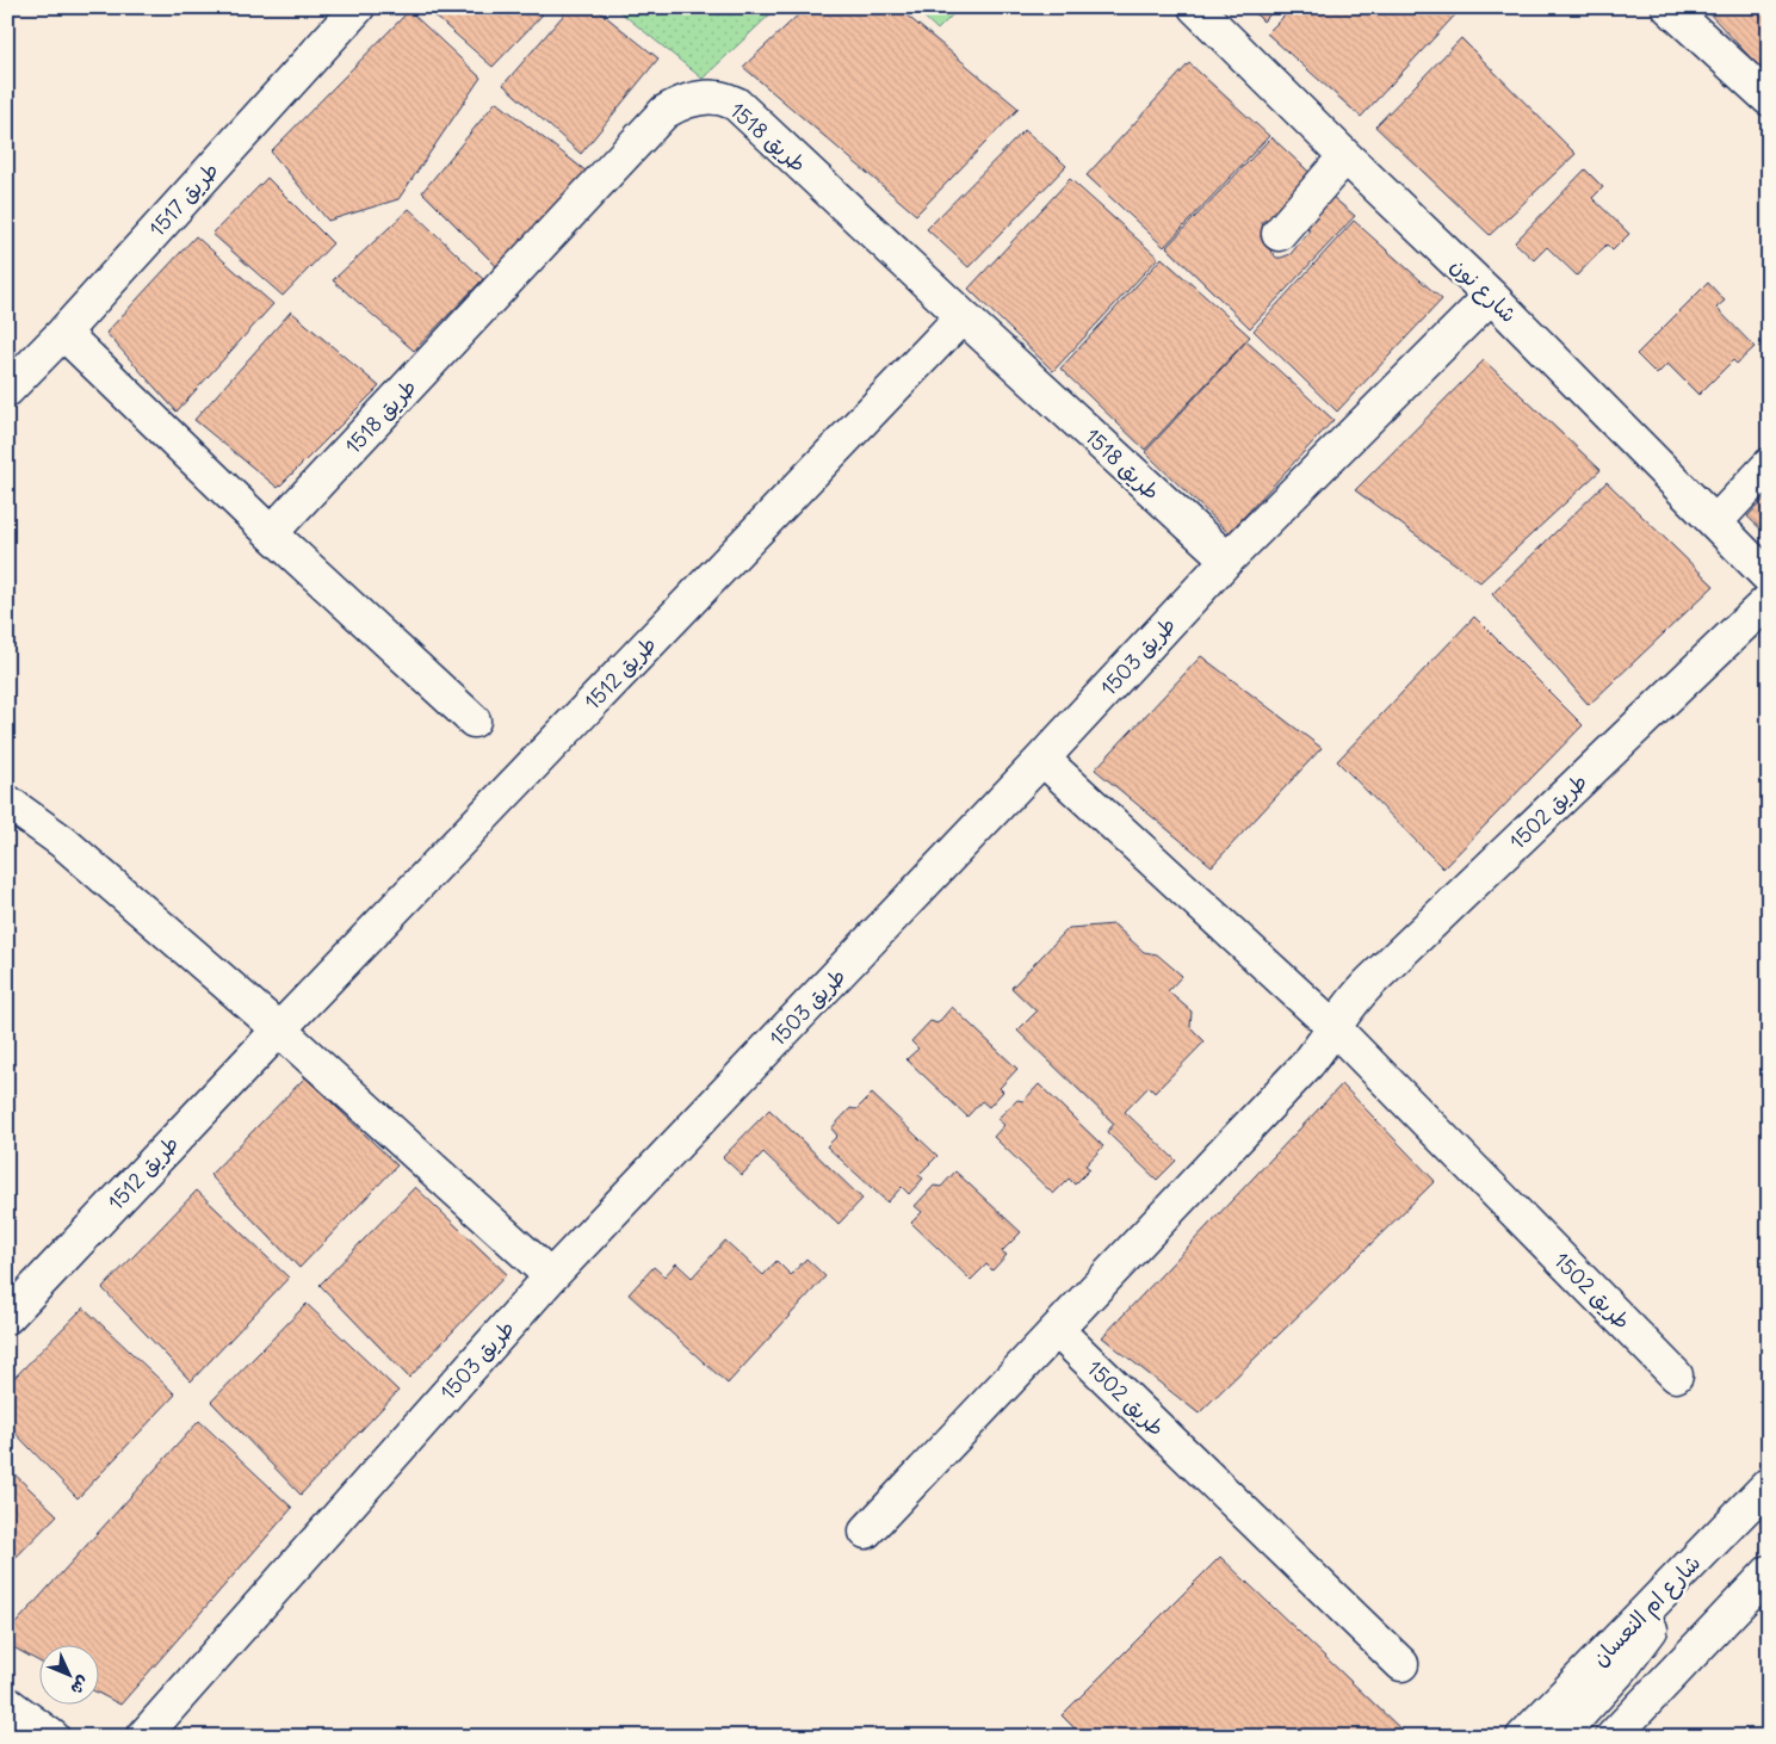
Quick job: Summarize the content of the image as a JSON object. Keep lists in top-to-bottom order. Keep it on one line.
{"streets":{"street":["طريق 1518","طريق 1517","شارع نون","طريق 1503","طريق 1512","طريق 1502","شارع ام النعسان"]},"crossings":[["طريق 1518","طريق 1503"],["طريق 1518","طريق 1512"],["شارع نون","طريق 1503"],["طريق 1503","طريق 1502"]],"north":"bottom right"}
